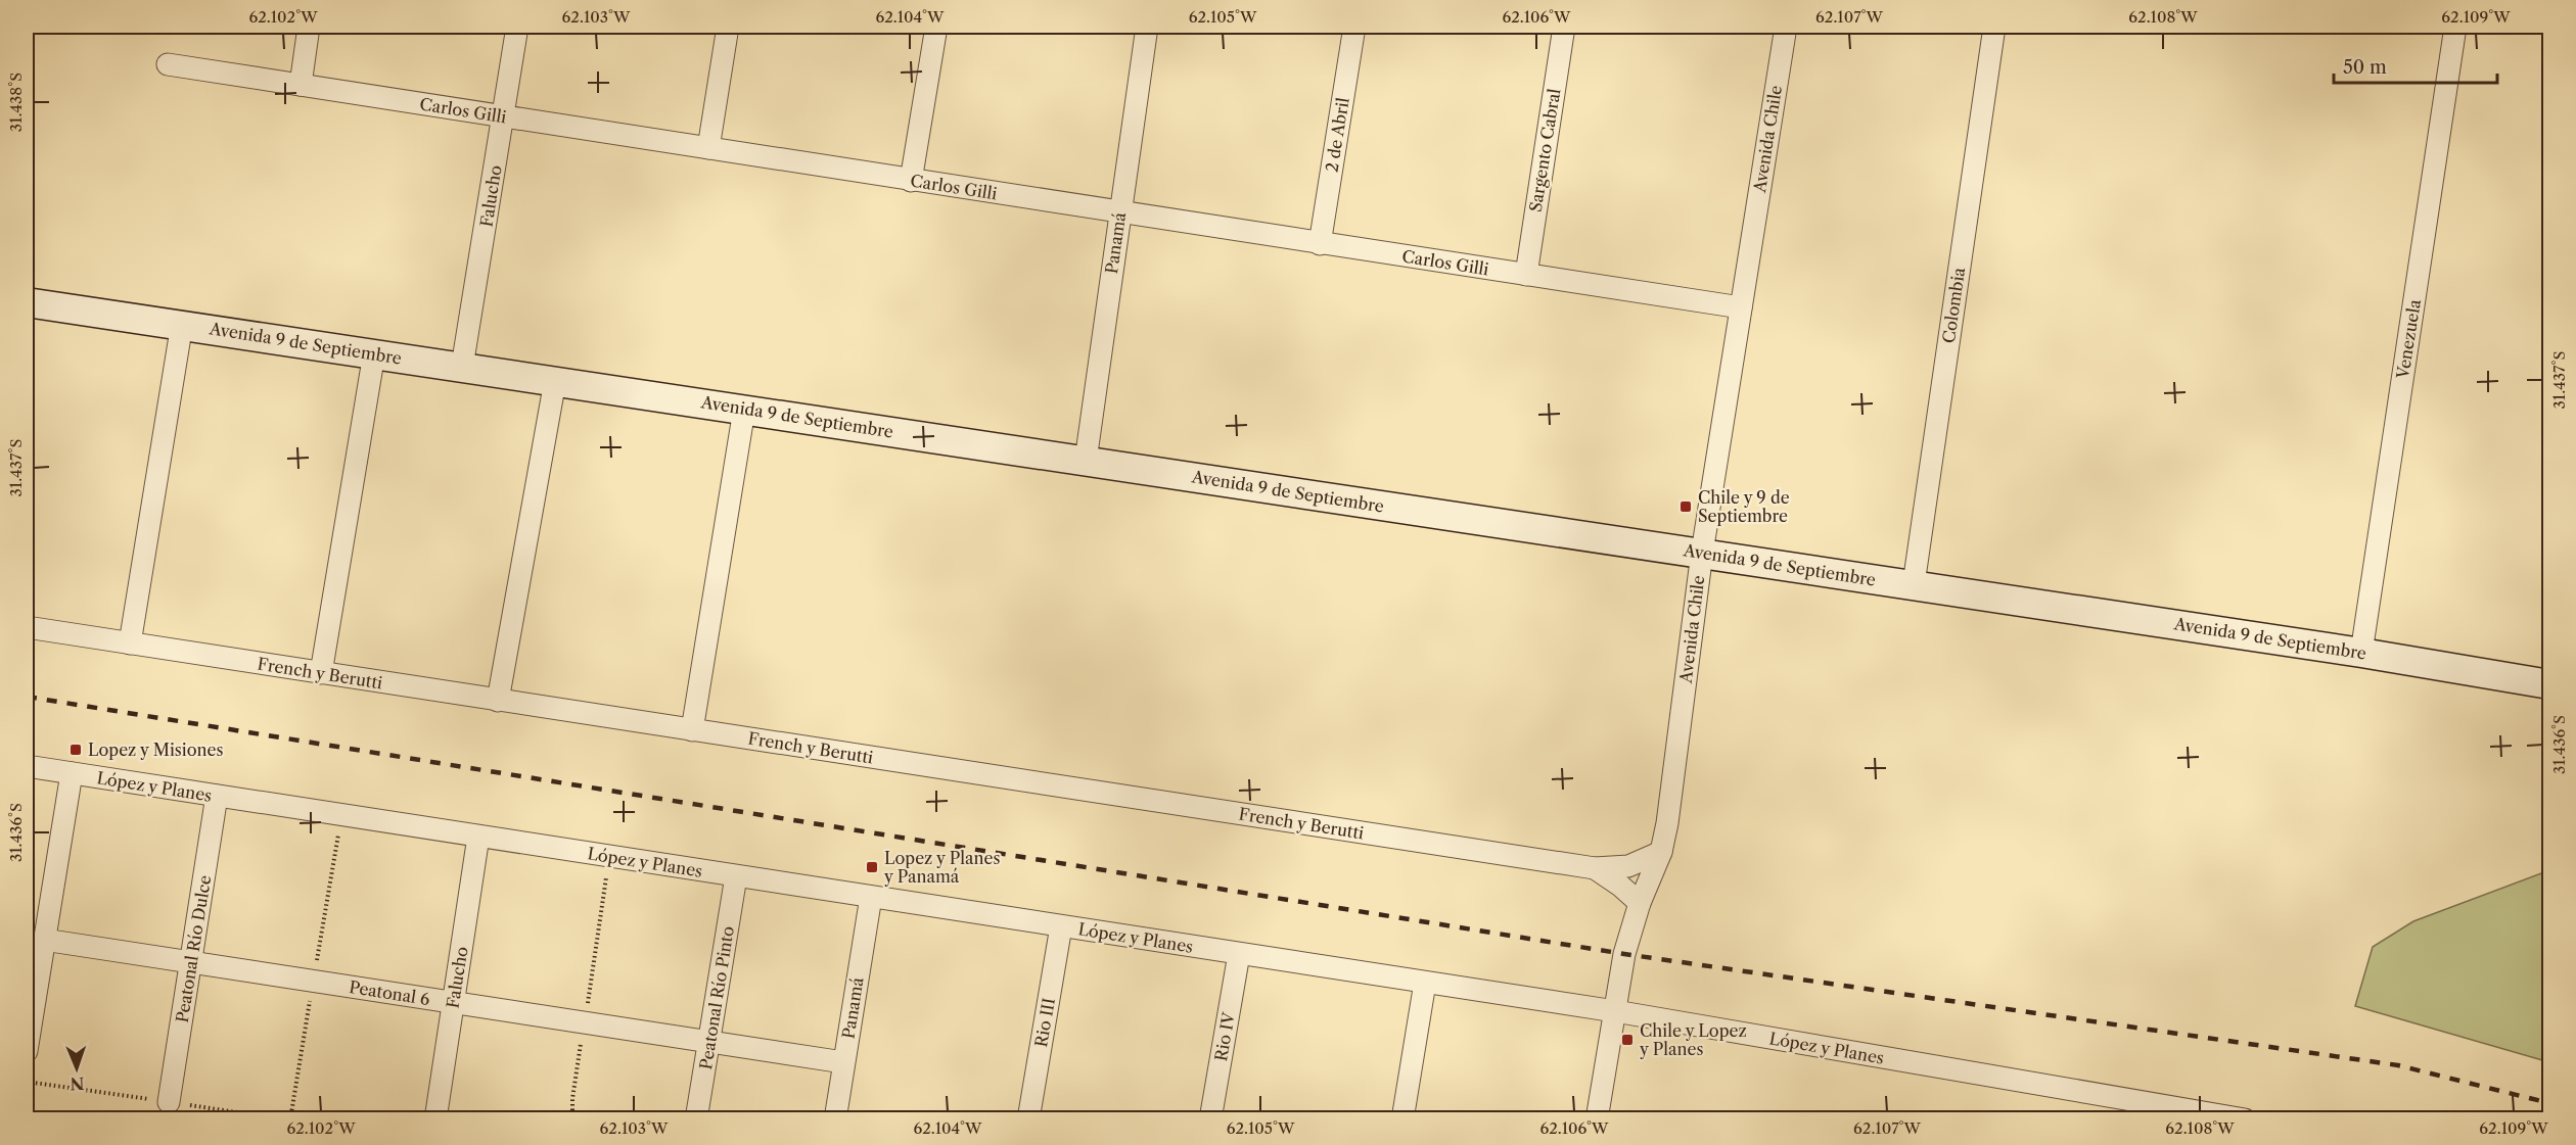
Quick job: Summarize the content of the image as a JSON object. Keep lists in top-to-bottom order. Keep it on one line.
{"streets":{"street":["Carlos Gilli","2 de Abril","Avenida Chile","Sargento Cabral","Falucho","Panamá","Colombia","Venezuela","Avenida 9 de Septiembre","French y Berutti","López y Planes","Peatonal Río Dulce","Peatonal 6","Peatonal Río Pinto","Rio III","Rio IV"]},"crossings":[["Carlos Gilli","2 de Abril"],["Carlos Gilli","Avenida Chile"],["Carlos Gilli","Sargento Cabral"],["Carlos Gilli","Falucho"],["Carlos Gilli","Panamá"],["Avenida Chile","Avenida 9 de Septiembre"],["Avenida Chile","French y Berutti"],["Avenida Chile","López y Planes"],["Falucho","Avenida 9 de Septiembre"],["Falucho","López y Planes"],["Falucho","Peatonal 6"],["Panamá","Avenida 9 de Septiembre"],["Panamá","López y Planes"],["Panamá","Peatonal 6"],["Colombia","Avenida 9 de Septiembre"],["Venezuela","Avenida 9 de Septiembre"],["López y Planes","Peatonal Río Dulce"],["López y Planes","Peatonal Río Pinto"],["López y Planes","Rio III"],["López y Planes","Rio IV"],["Peatonal Río Dulce","Peatonal 6"],["Peatonal 6","Peatonal Río Pinto"]],"places":{"transit":["Chile y 9 de Septiembre","Lopez y Misiones","Lopez y Planes y Panamá","Chile y Lopez y Planes"]},"scale_bar":"50 m","north":"bottom","coordinates":["62.102°W","62.103°W","62.104°W","62.105°W","62.106°W","62.107°W","62.108°W","62.109°W","31.438°S","31.437°S","31.436°S"]}
